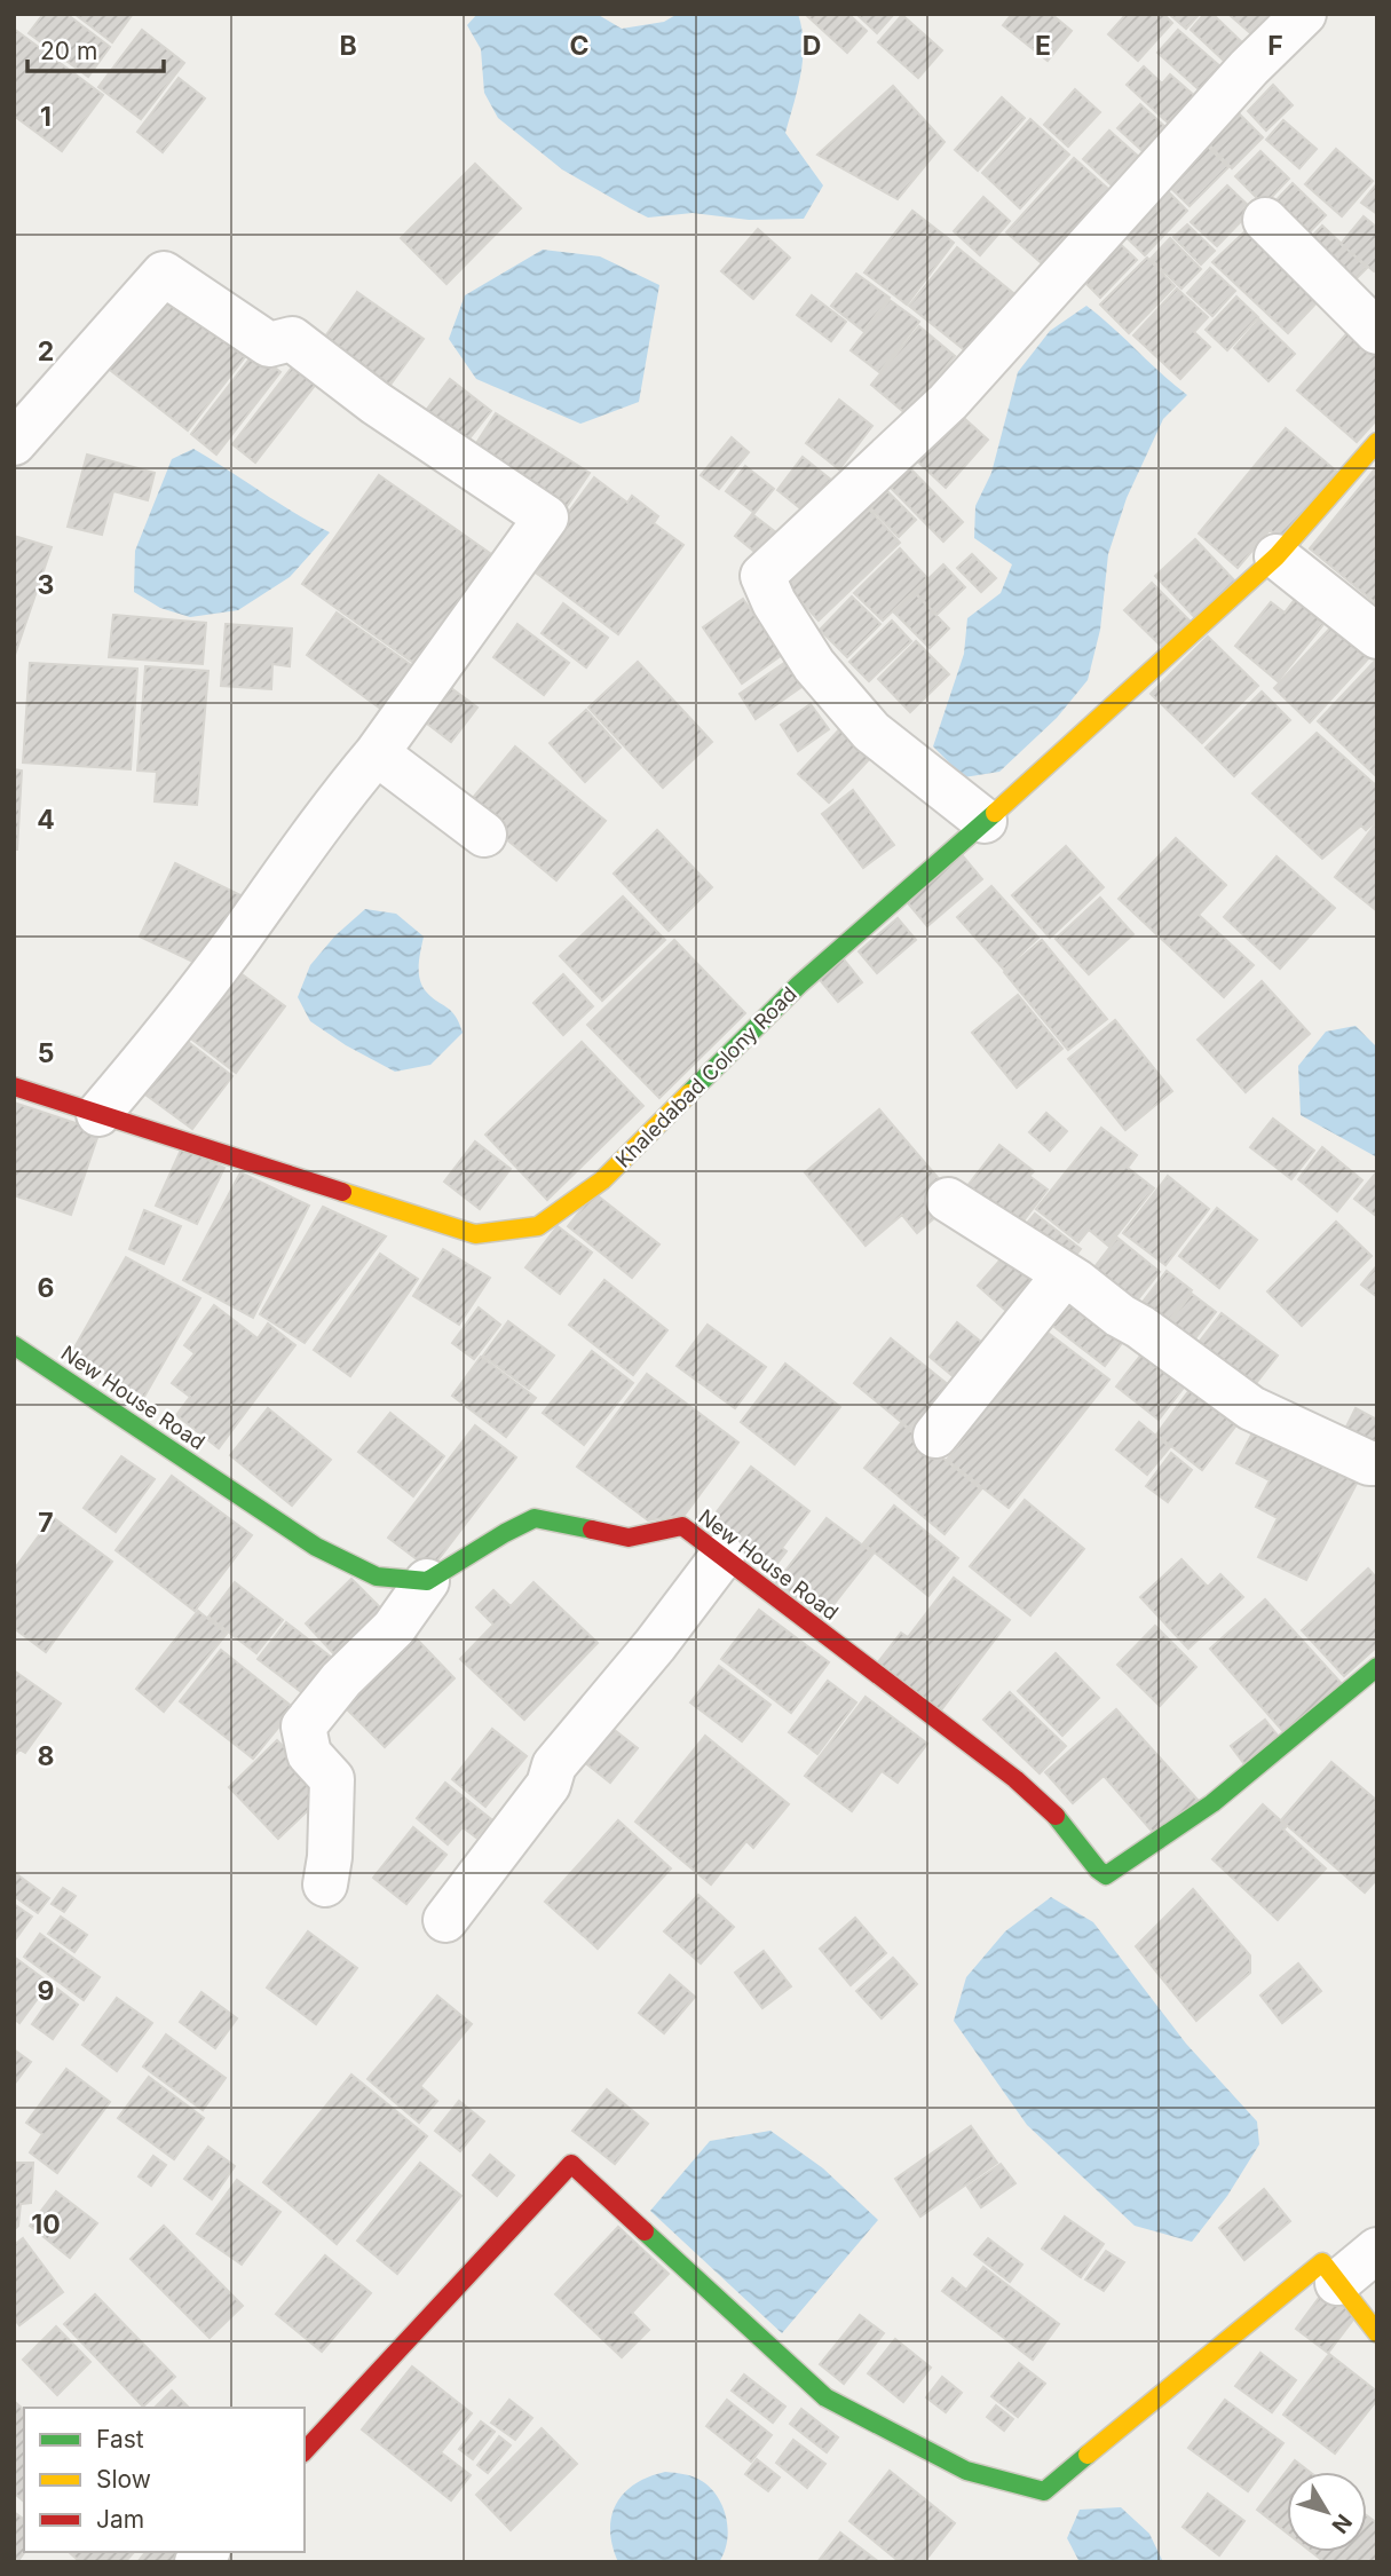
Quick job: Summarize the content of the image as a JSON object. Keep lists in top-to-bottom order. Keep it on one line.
{"streets":{"street":["Khaledabad Colony Road","New House Road"]},"legend":["Fast","Slow","Jam"],"scale_bar":"20 m","north":"bottom right","grid":{"columns":["B","C","D","E","F"],"rows":["1","2","3","4","5","6","7","8","9","10"]}}
